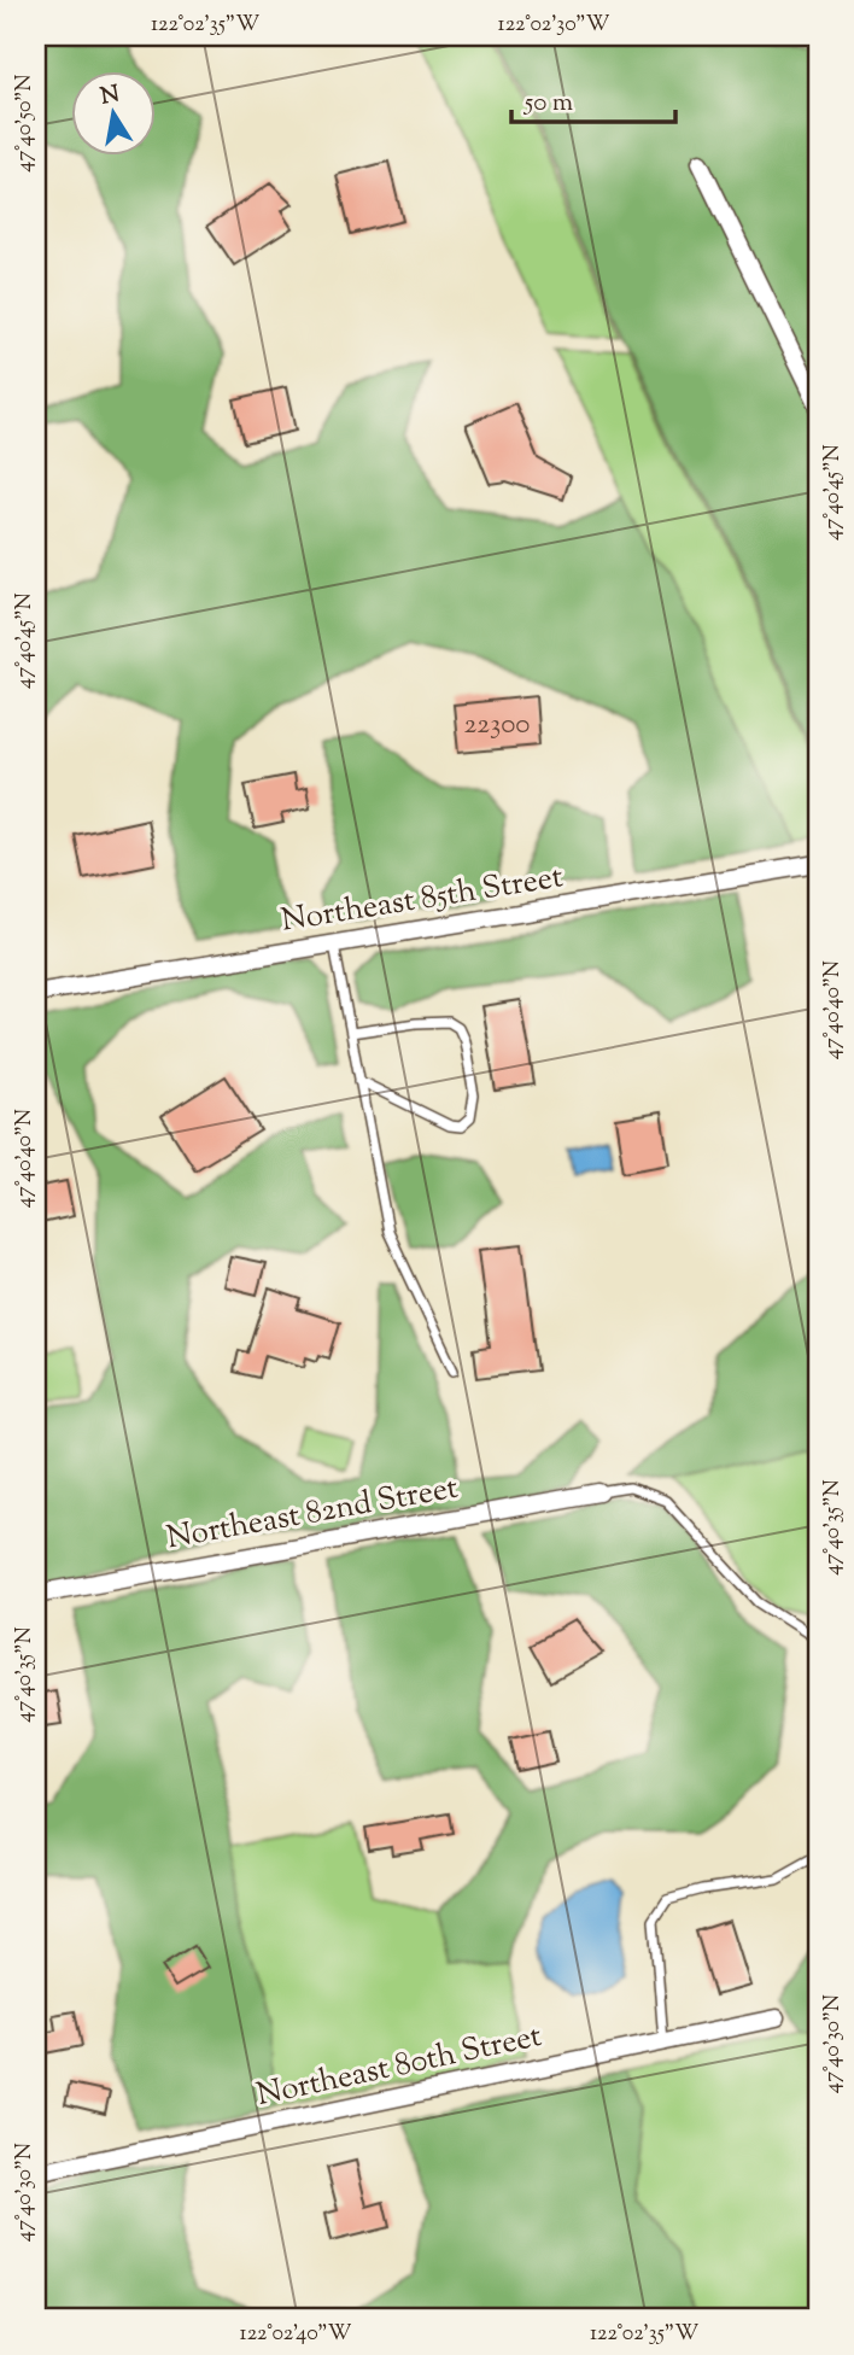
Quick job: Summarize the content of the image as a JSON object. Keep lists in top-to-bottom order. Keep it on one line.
{"streets":{"street":["Northeast 85th Street","Northeast 82nd Street","Northeast 80th Street"]},"house_numbers":["22300"],"scale_bar":"50 m","north":"top","coordinates":["122°02'35\"W","122°02'30\"W","47°40'50\"N","47°40'45\"N","47°40'40\"N","47°40'35\"N","47°40'30\"N","122°02'40\"W"]}
